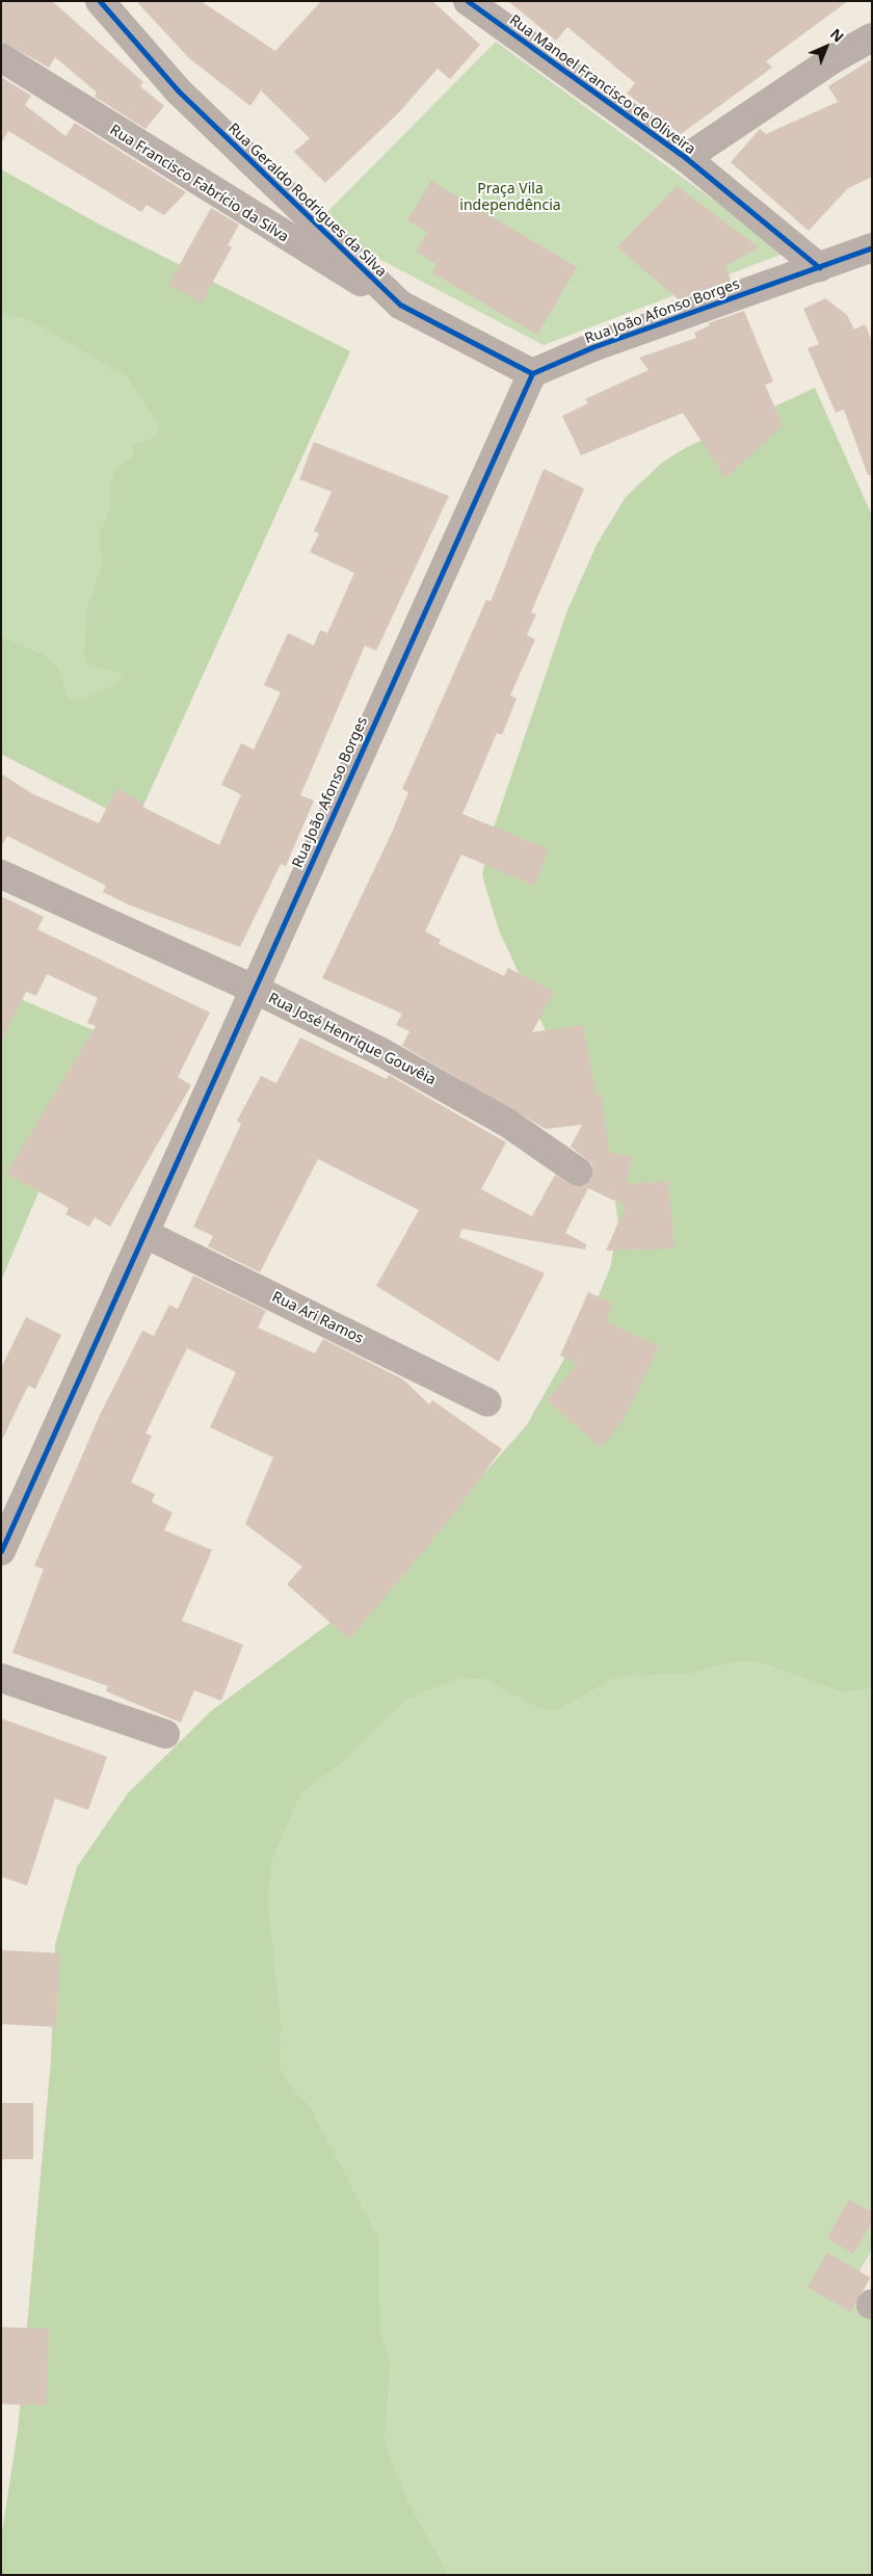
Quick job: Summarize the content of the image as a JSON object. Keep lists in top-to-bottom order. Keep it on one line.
{"streets":{"street":["Rua Manoel Francisco de Oliveira","Rua Francisco Fabrício da Silva","Rua Geraldo Rodrigues da Silva","Rua João Afonso Borges","Rua José Henrique Gouvêia","Rua Ari Ramos"]},"crossings":[["Rua Manoel Francisco de Oliveira","Rua João Afonso Borges"],["Rua Francisco Fabrício da Silva","Rua Geraldo Rodrigues da Silva"],["Rua Geraldo Rodrigues da Silva","Rua João Afonso Borges"],["Rua João Afonso Borges","Rua José Henrique Gouvêia"],["Rua João Afonso Borges","Rua Ari Ramos"]],"parks":["Praça Vila independência"],"north":"top right"}
